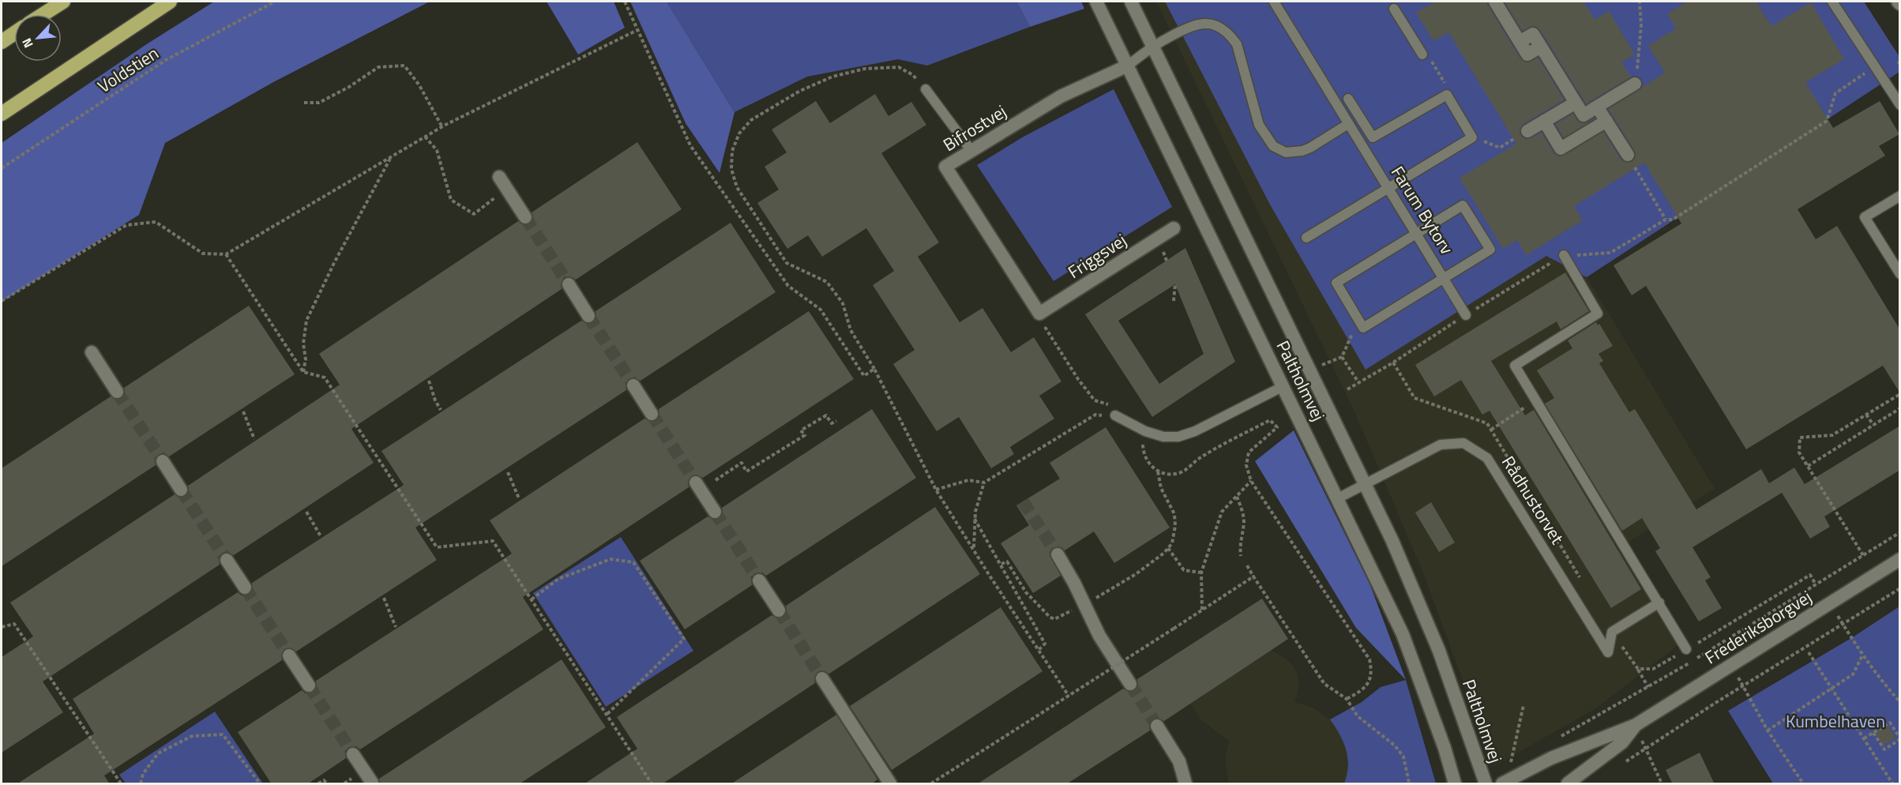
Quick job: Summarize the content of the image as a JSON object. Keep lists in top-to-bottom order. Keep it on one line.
{"streets":{"street":["Bifrostvej","Friggsvej","Paltholmvej","Frederiksborgvej"],"lane":["Farum Bytorv","Rådhustorvet"],"path":["Voldstien"]},"crossings":[["Bifrostvej","Friggsvej"],["Bifrostvej","Paltholmvej"],["Paltholmvej","Rådhustorvet"]],"parks":["Kumbelhaven"],"north":"bottom left"}
